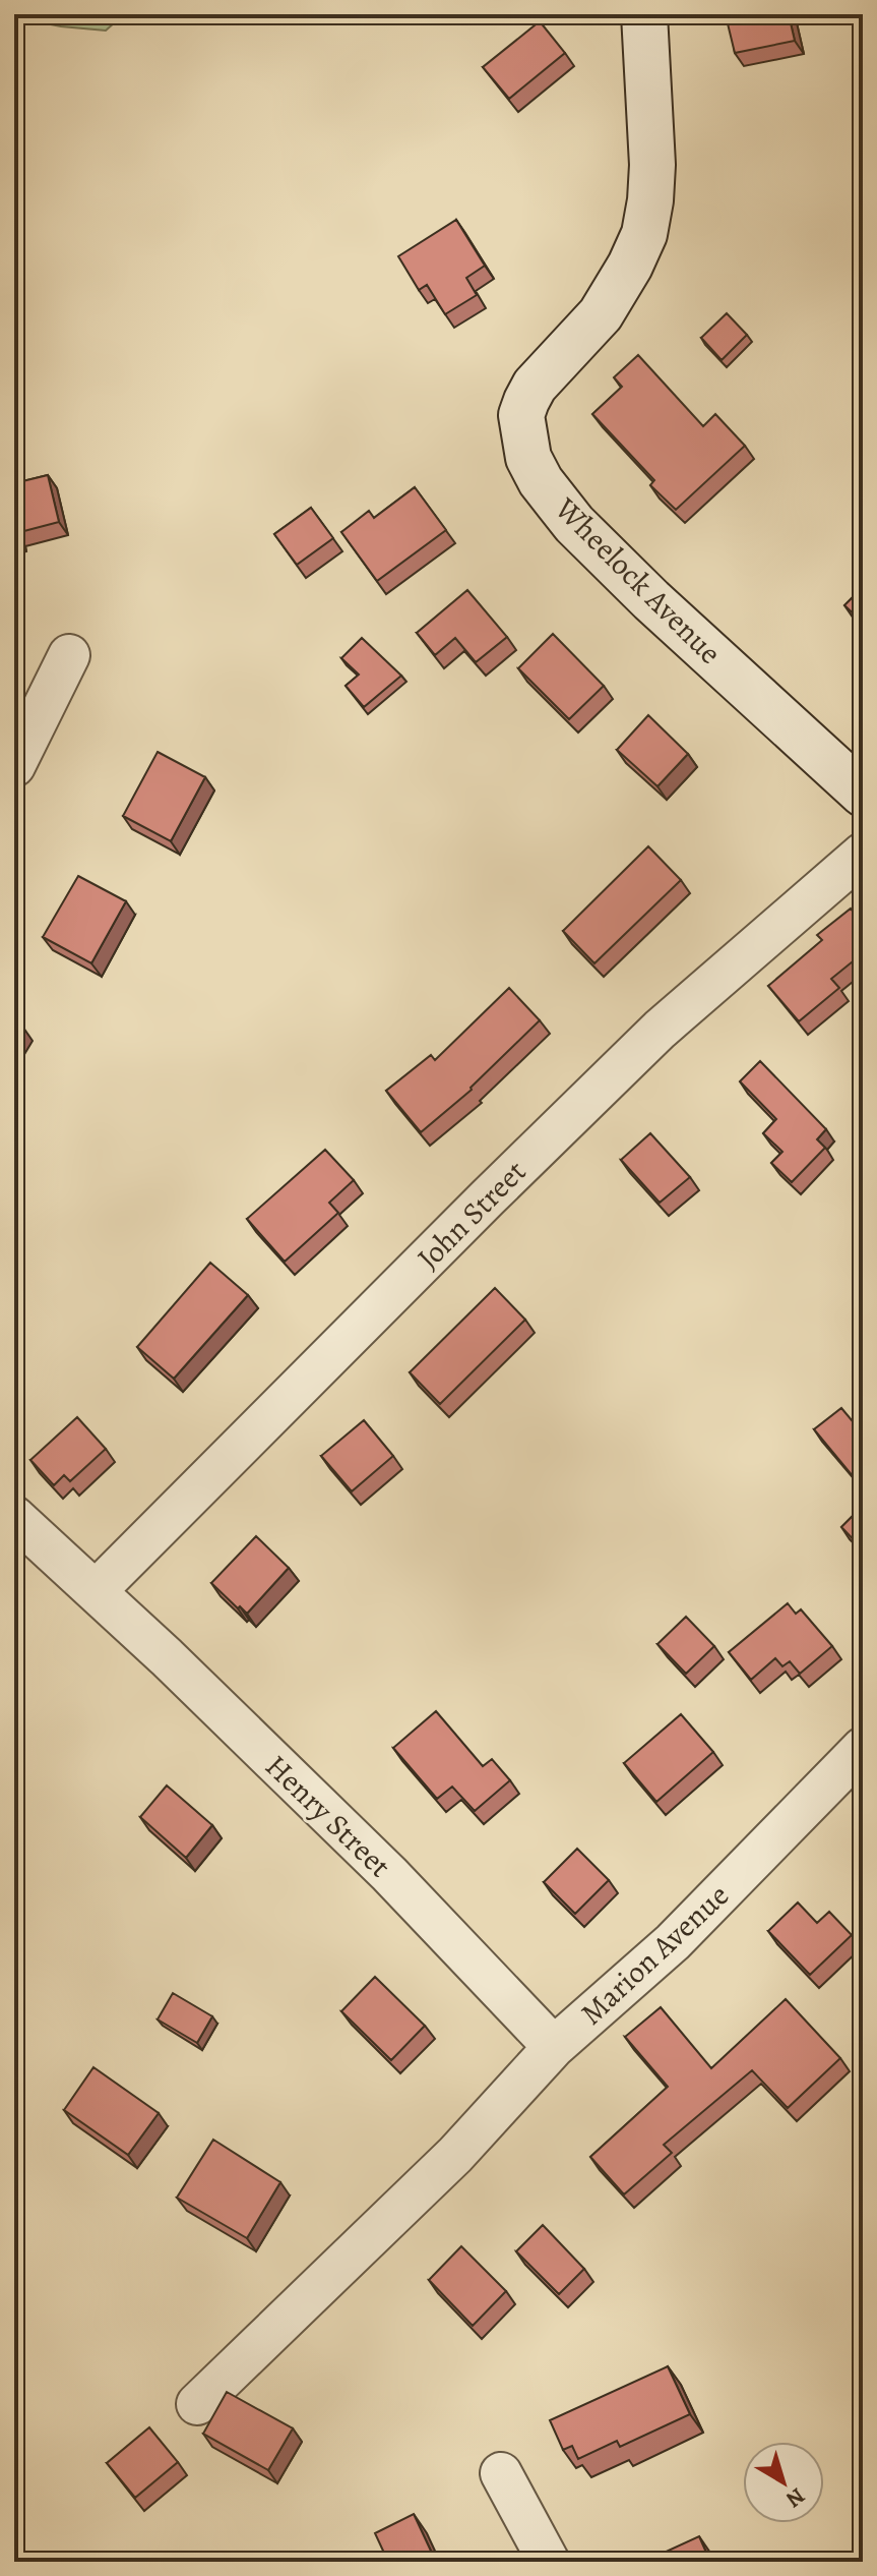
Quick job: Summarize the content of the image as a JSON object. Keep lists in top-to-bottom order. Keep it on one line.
{"streets":{"street":["Wheelock Avenue","John Street","Henry Street","Marion Avenue"]},"crossings":[["John Street","Henry Street"],["Henry Street","Marion Avenue"]],"north":"bottom right"}
